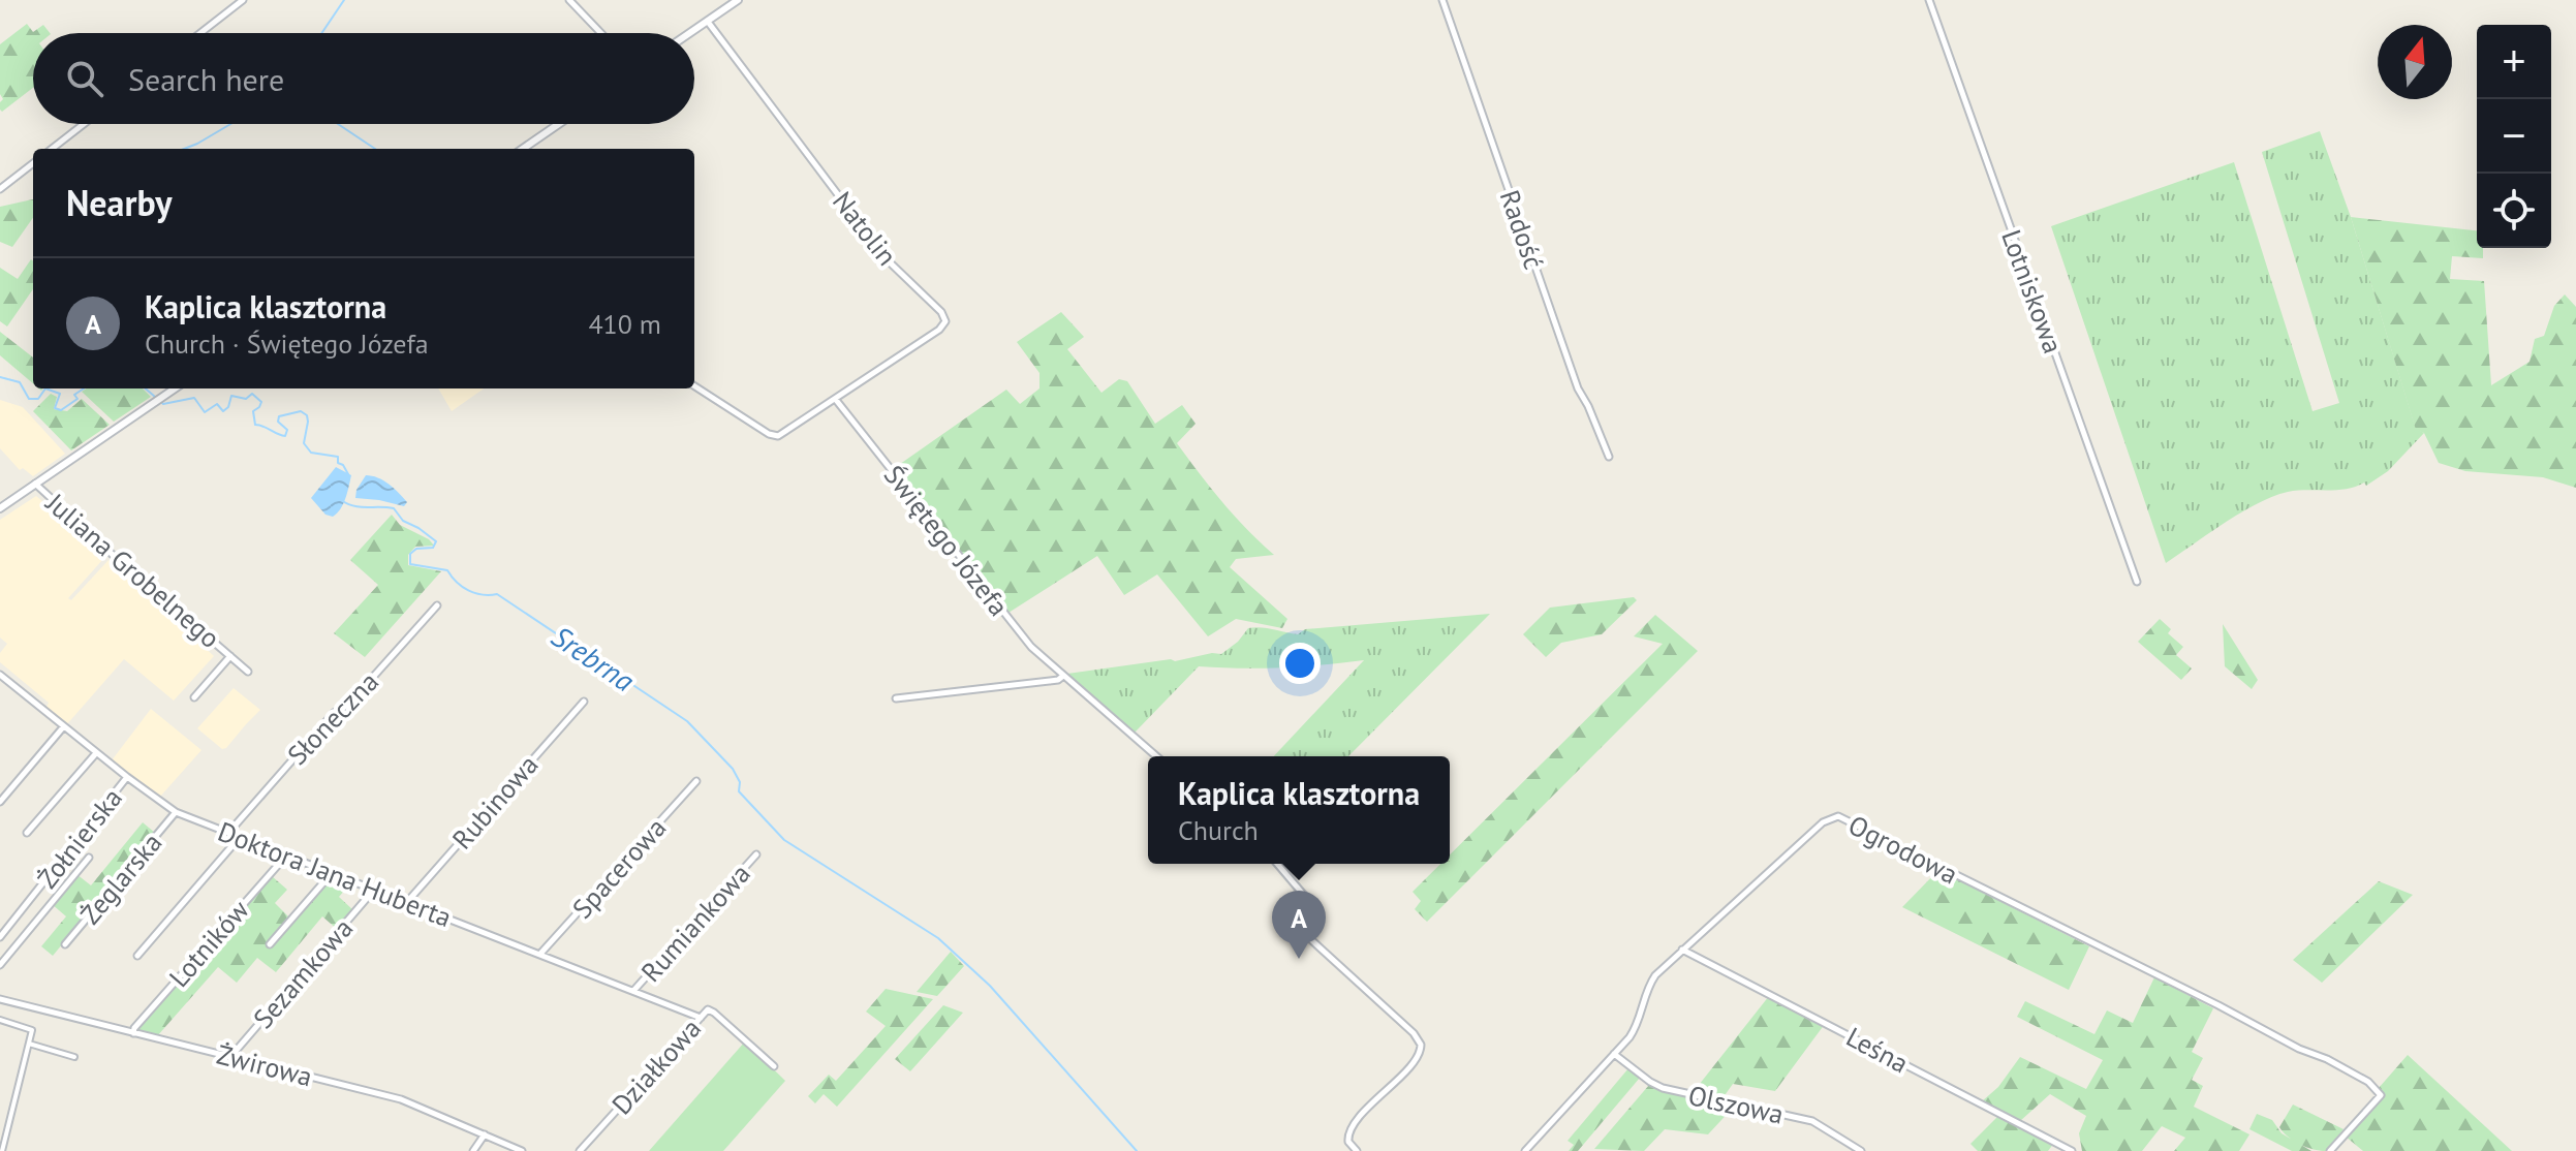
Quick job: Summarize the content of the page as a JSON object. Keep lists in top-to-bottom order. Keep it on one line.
{"streets":{"street":["Natolin","Radość","Lotniskowa","Świętego Józefa","Juliana Grobelnego","Słoneczna","Rubinowa","Żołnierska","Ogrodowa","Spacerowa","Doktora Jana Huberta","Żeglarska","Rumiankowa","Lotników","Sezamkowa","Leśna","Żwirowa","Działkowa","Olszowa"]},"crossings":[["Natolin","Świętego Józefa"],["Słoneczna","Doktora Jana Huberta"],["Rubinowa","Doktora Jana Huberta"],["Żołnierska","Doktora Jana Huberta"],["Ogrodowa","Leśna"],["Ogrodowa","Olszowa"],["Spacerowa","Doktora Jana Huberta"],["Doktora Jana Huberta","Żeglarska"],["Doktora Jana Huberta","Rumiankowa"],["Doktora Jana Huberta","Lotników"],["Doktora Jana Huberta","Sezamkowa"],["Doktora Jana Huberta","Działkowa"],["Lotników","Żwirowa"],["Sezamkowa","Żwirowa"]],"water":["Srebrna"],"north":"top","page":{"map_buttons":["+","−"],"search":"Search here","heading":"Nearby","list":[{"mark":"A","name":"Kaplica klasztorna","note":"Church · Świętego Józefa","value":"410 m"}],"popup":["Kaplica klasztorna","Church"],"pins":"A"}}
